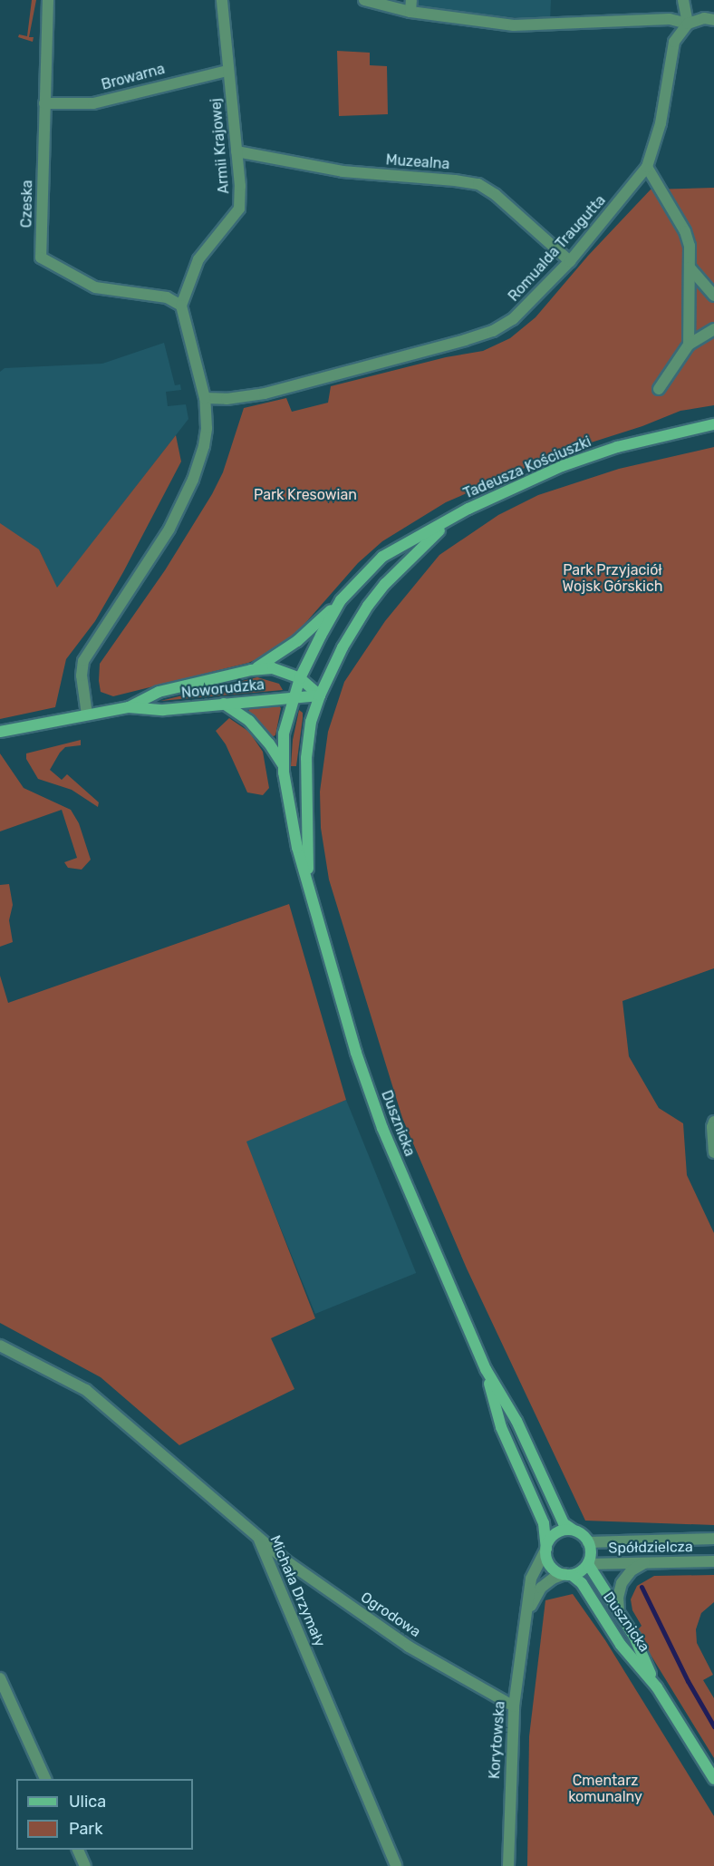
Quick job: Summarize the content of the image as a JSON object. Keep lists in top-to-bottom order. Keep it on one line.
{"streets":{"street":["Browarna","Armii Krajowej","Muzealna","Czeska","Romualda Traugutta","Tadeusza Kościuszki","Noworudzka","Dusznicka","Spółdzielcza","Michała Drzymały","Ogrodowa","Korytowska"]},"crossings":[["Browarna","Armii Krajowej"],["Browarna","Czeska"],["Armii Krajowej","Muzealna"],["Armii Krajowej","Czeska"],["Muzealna","Romualda Traugutta"],["Tadeusza Kościuszki","Noworudzka"],["Tadeusza Kościuszki","Dusznicka"],["Noworudzka","Dusznicka"],["Dusznicka","Spółdzielcza"],["Dusznicka","Korytowska"],["Spółdzielcza","Korytowska"],["Michała Drzymały","Ogrodowa"],["Ogrodowa","Korytowska"]],"parks":["Park Kresowian","Park Przyjaciół Wojsk Górskich","Cmentarz komunalny"],"legend":["Ulica","Park"]}
